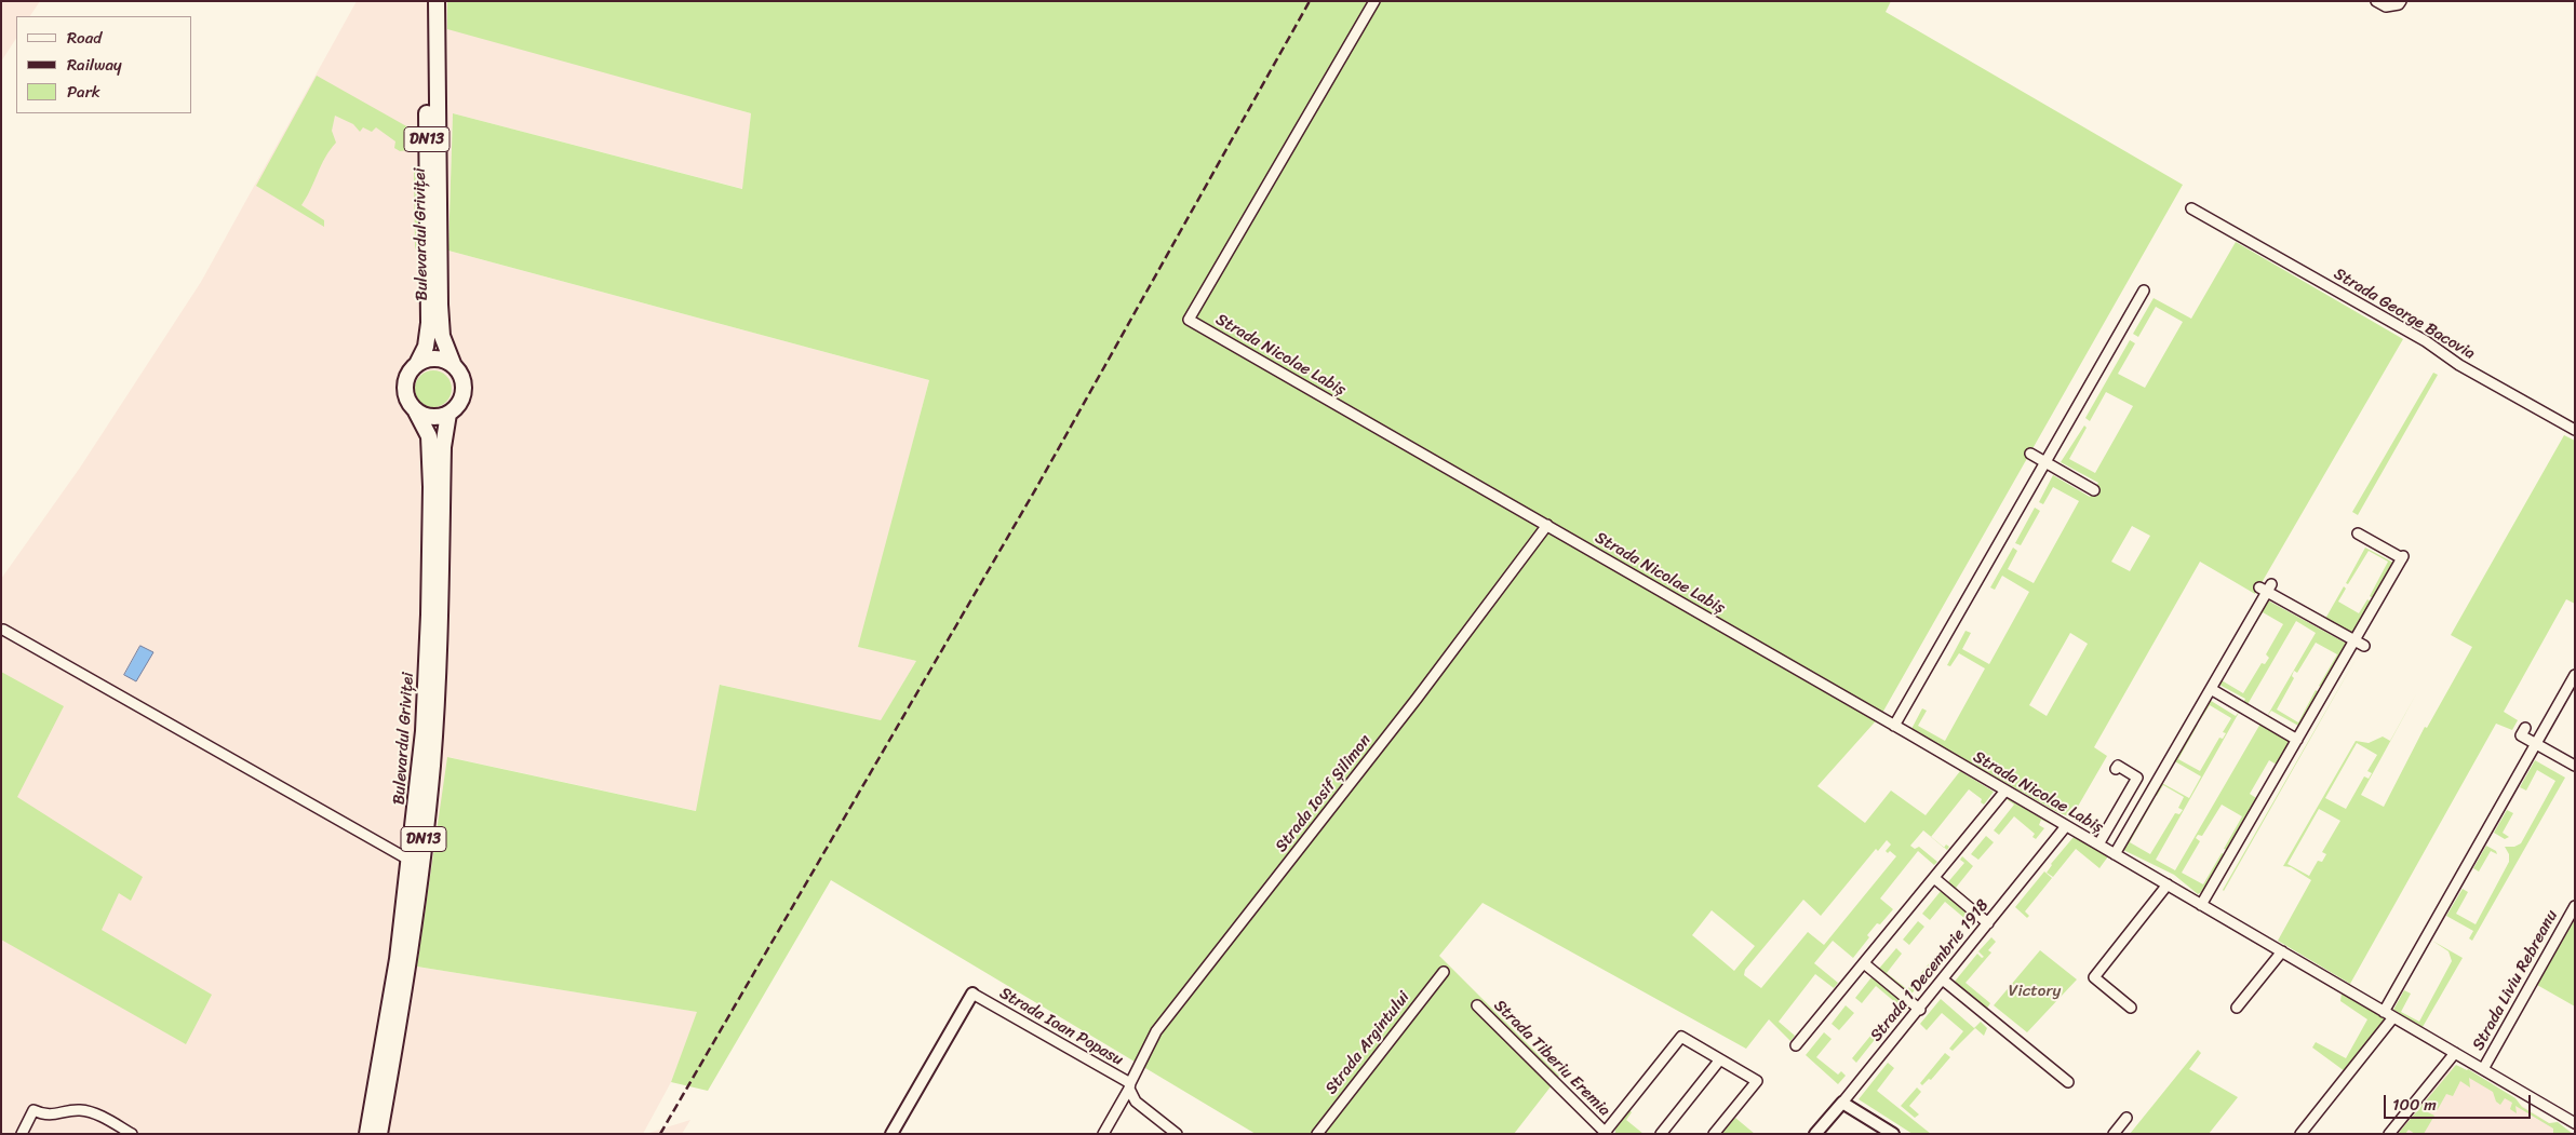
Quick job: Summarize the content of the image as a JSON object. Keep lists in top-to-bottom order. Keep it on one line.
{"streets":{"main road":["DN13","Bulevardul Griviței"],"street":["Strada George Bacovia","Strada Nicolae Labiș","Strada Iosif Șilimon","Strada 1 Decembrie 1918","Strada Liviu Rebreanu","Strada Ioan Popasu","Strada Argintului","Strada Tiberiu Eremia"]},"crossings":[["DN13","Bulevardul Griviței"],["Strada Nicolae Labiș","Strada Iosif Șilimon"],["Strada Nicolae Labiș","Strada 1 Decembrie 1918"],["Strada Nicolae Labiș","Strada Liviu Rebreanu"],["Strada Iosif Șilimon","Strada Ioan Popasu"]],"parks":["Victory"],"legend":["Road","Railway","Park"],"scale_bar":"100 m"}
